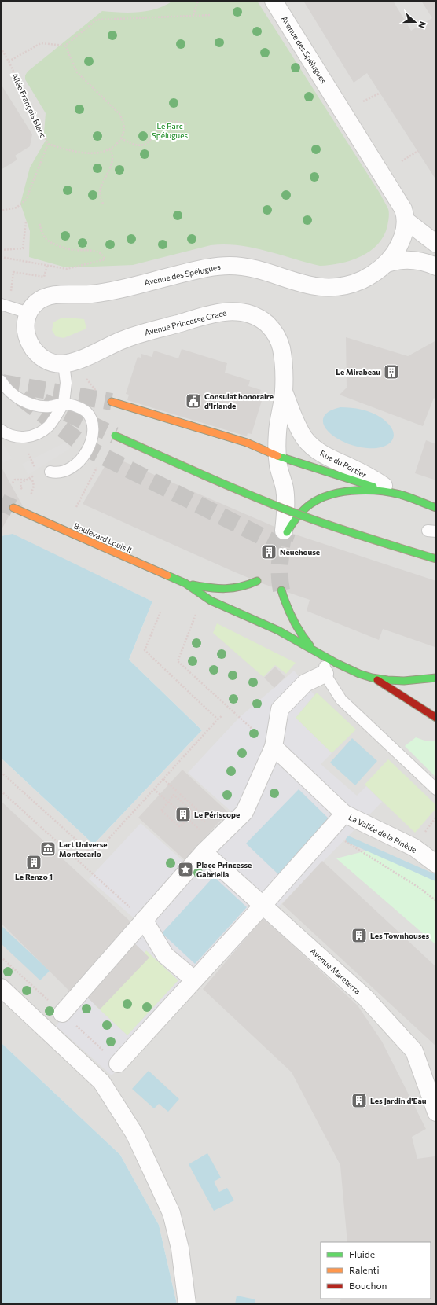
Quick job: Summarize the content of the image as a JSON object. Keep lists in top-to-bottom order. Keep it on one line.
{"streets":{"main road":["Boulevard Louis II"],"street":["Avenue des Spélugues","Avenue Princesse Grace","Rue du Portier","La Vallée de la Pinède","Avenue Mareterra"],"path":["Allée François Blanc"]},"crossings":[["Avenue Princesse Grace","Rue du Portier"]],"parks":["Le Parc Spélugues"],"places":{"building":["Le Mirabeau","Neuehouse","Le Périscope","Le Renzo 1","Les Townhouses","Les Jardin d'Eau"],"public building":["Consulat honoraire d'Irlande"],"museum":["Lart Universe Montecarlo"],"place":["Place Princesse Gabriella"]},"legend":["Fluide","Ralenti","Bouchon"],"north":"right"}
